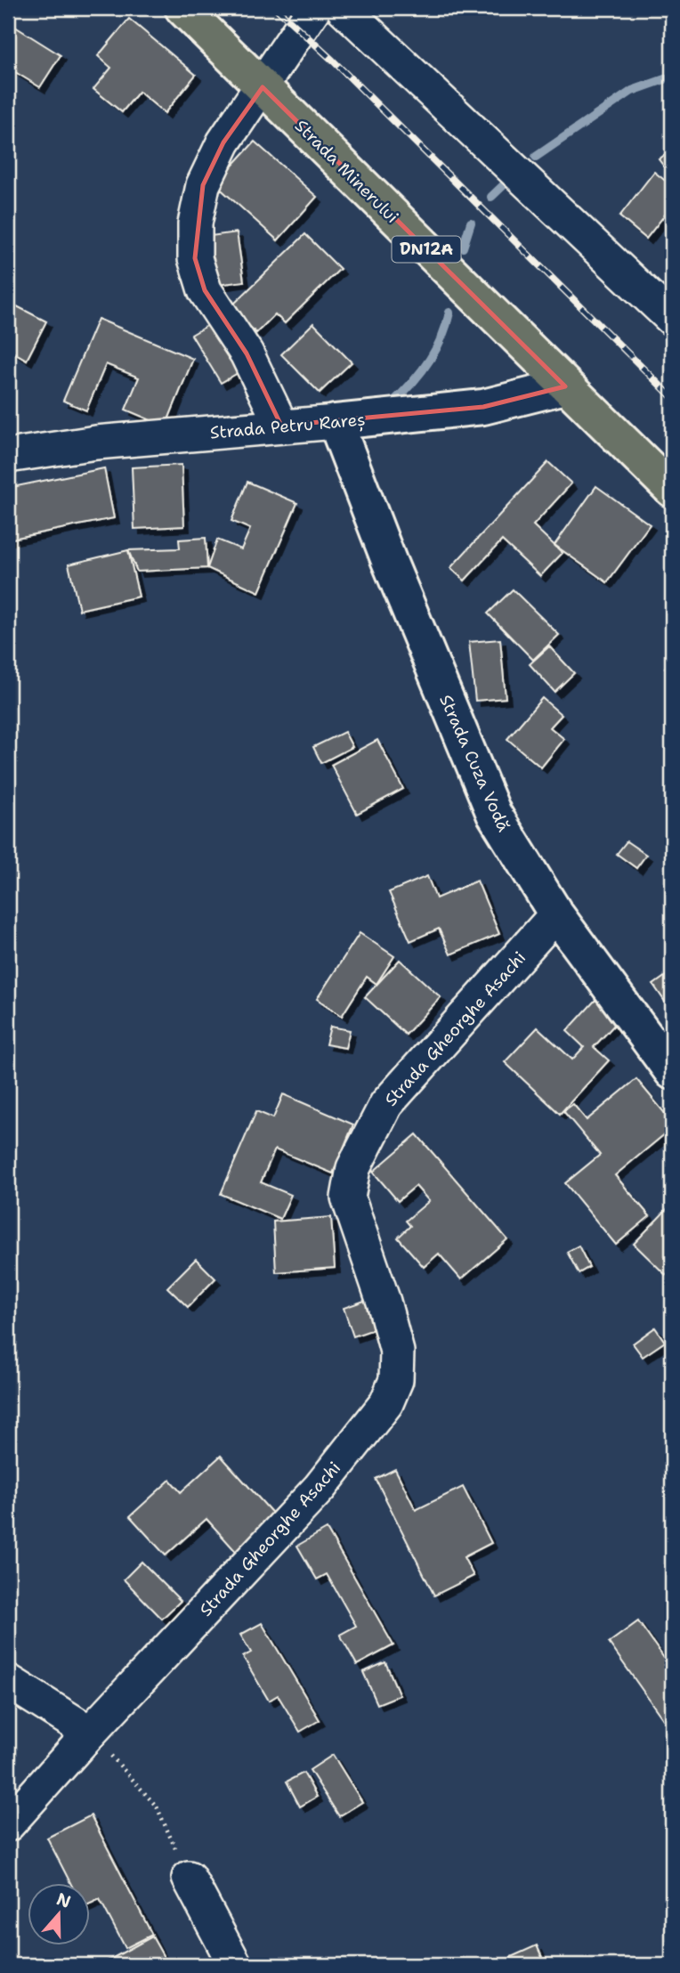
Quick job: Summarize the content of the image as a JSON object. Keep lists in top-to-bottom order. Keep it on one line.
{"streets":{"main road":["Strada Minerului","DN12A"],"street":["Strada Petru Rareș","Strada Cuza Vodă","Strada Gheorghe Asachi"]},"crossings":[["Strada Minerului","Strada Petru Rareș"],["Strada Petru Rareș","Strada Cuza Vodă"],["Strada Cuza Vodă","Strada Gheorghe Asachi"]],"north":"top"}
